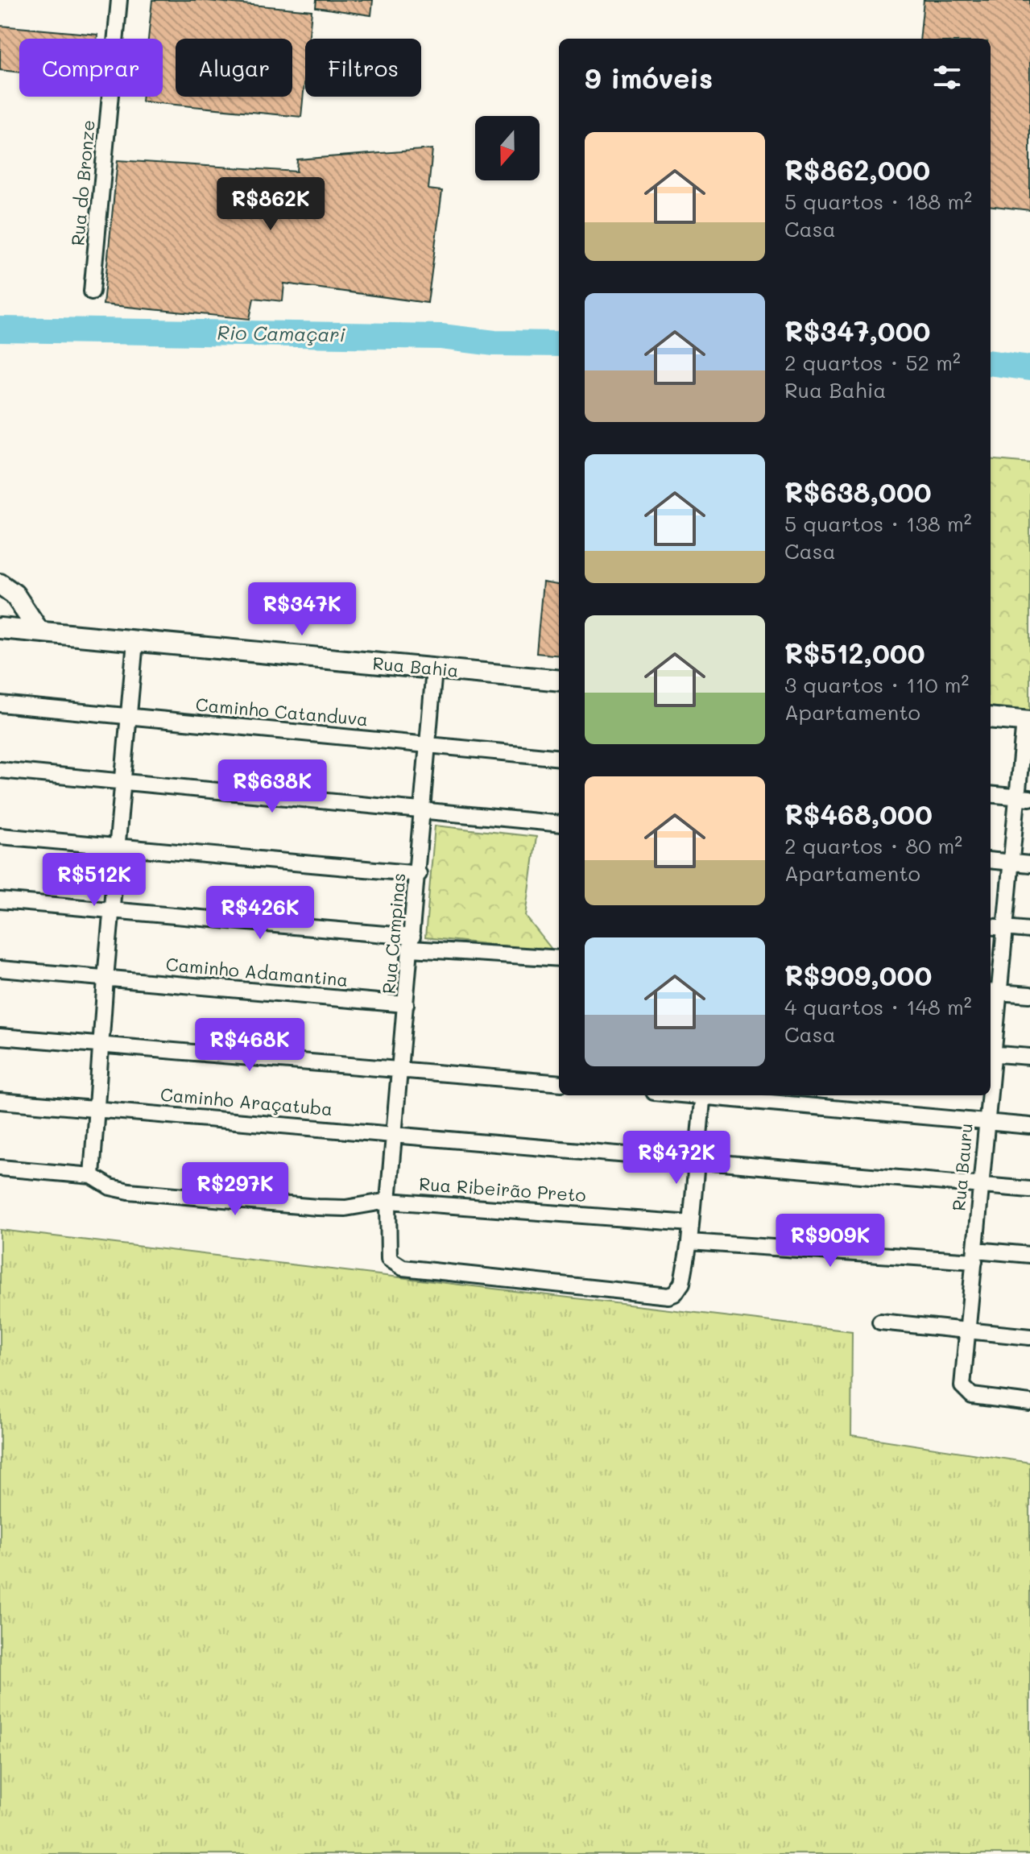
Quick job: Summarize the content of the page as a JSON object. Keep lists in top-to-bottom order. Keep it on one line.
{"streets":{"street":["Rua do Bronze","Rua Bahia","Caminho Catanduva","Rua Campinas","Caminho Adamantina","Caminho Araçatuba","Rua Bauru","Rua Ribeirão Preto"]},"crossings":[["Rua Bahia","Rua Campinas"],["Caminho Catanduva","Rua Campinas"],["Rua Campinas","Caminho Adamantina"],["Rua Campinas","Caminho Araçatuba"],["Rua Campinas","Rua Ribeirão Preto"],["Caminho Araçatuba","Rua Bauru"]],"water":["Rio Camaçari"],"north":"bottom","page":{"chip":["Comprar","Alugar","Filtros"],"heading":"9 imóveis","list":[{"name":"R$862,000","note":"5 quartos · 188 m² · Casa"},{"name":"R$347,000","note":"2 quartos · 52 m² · Rua Bahia"},{"name":"R$638,000","note":"5 quartos · 138 m² · Casa"},{"name":"R$512,000","note":"3 quartos · 110 m² · Apartamento"},{"name":"R$468,000","note":"2 quartos · 80 m² · Apartamento"},{"name":"R$909,000","note":"4 quartos · 148 m² · Casa"}],"price":["R$862K","R$347K","R$638K","R$512K","R$426K","R$468K","R$472K","R$297K","R$909K"]}}
